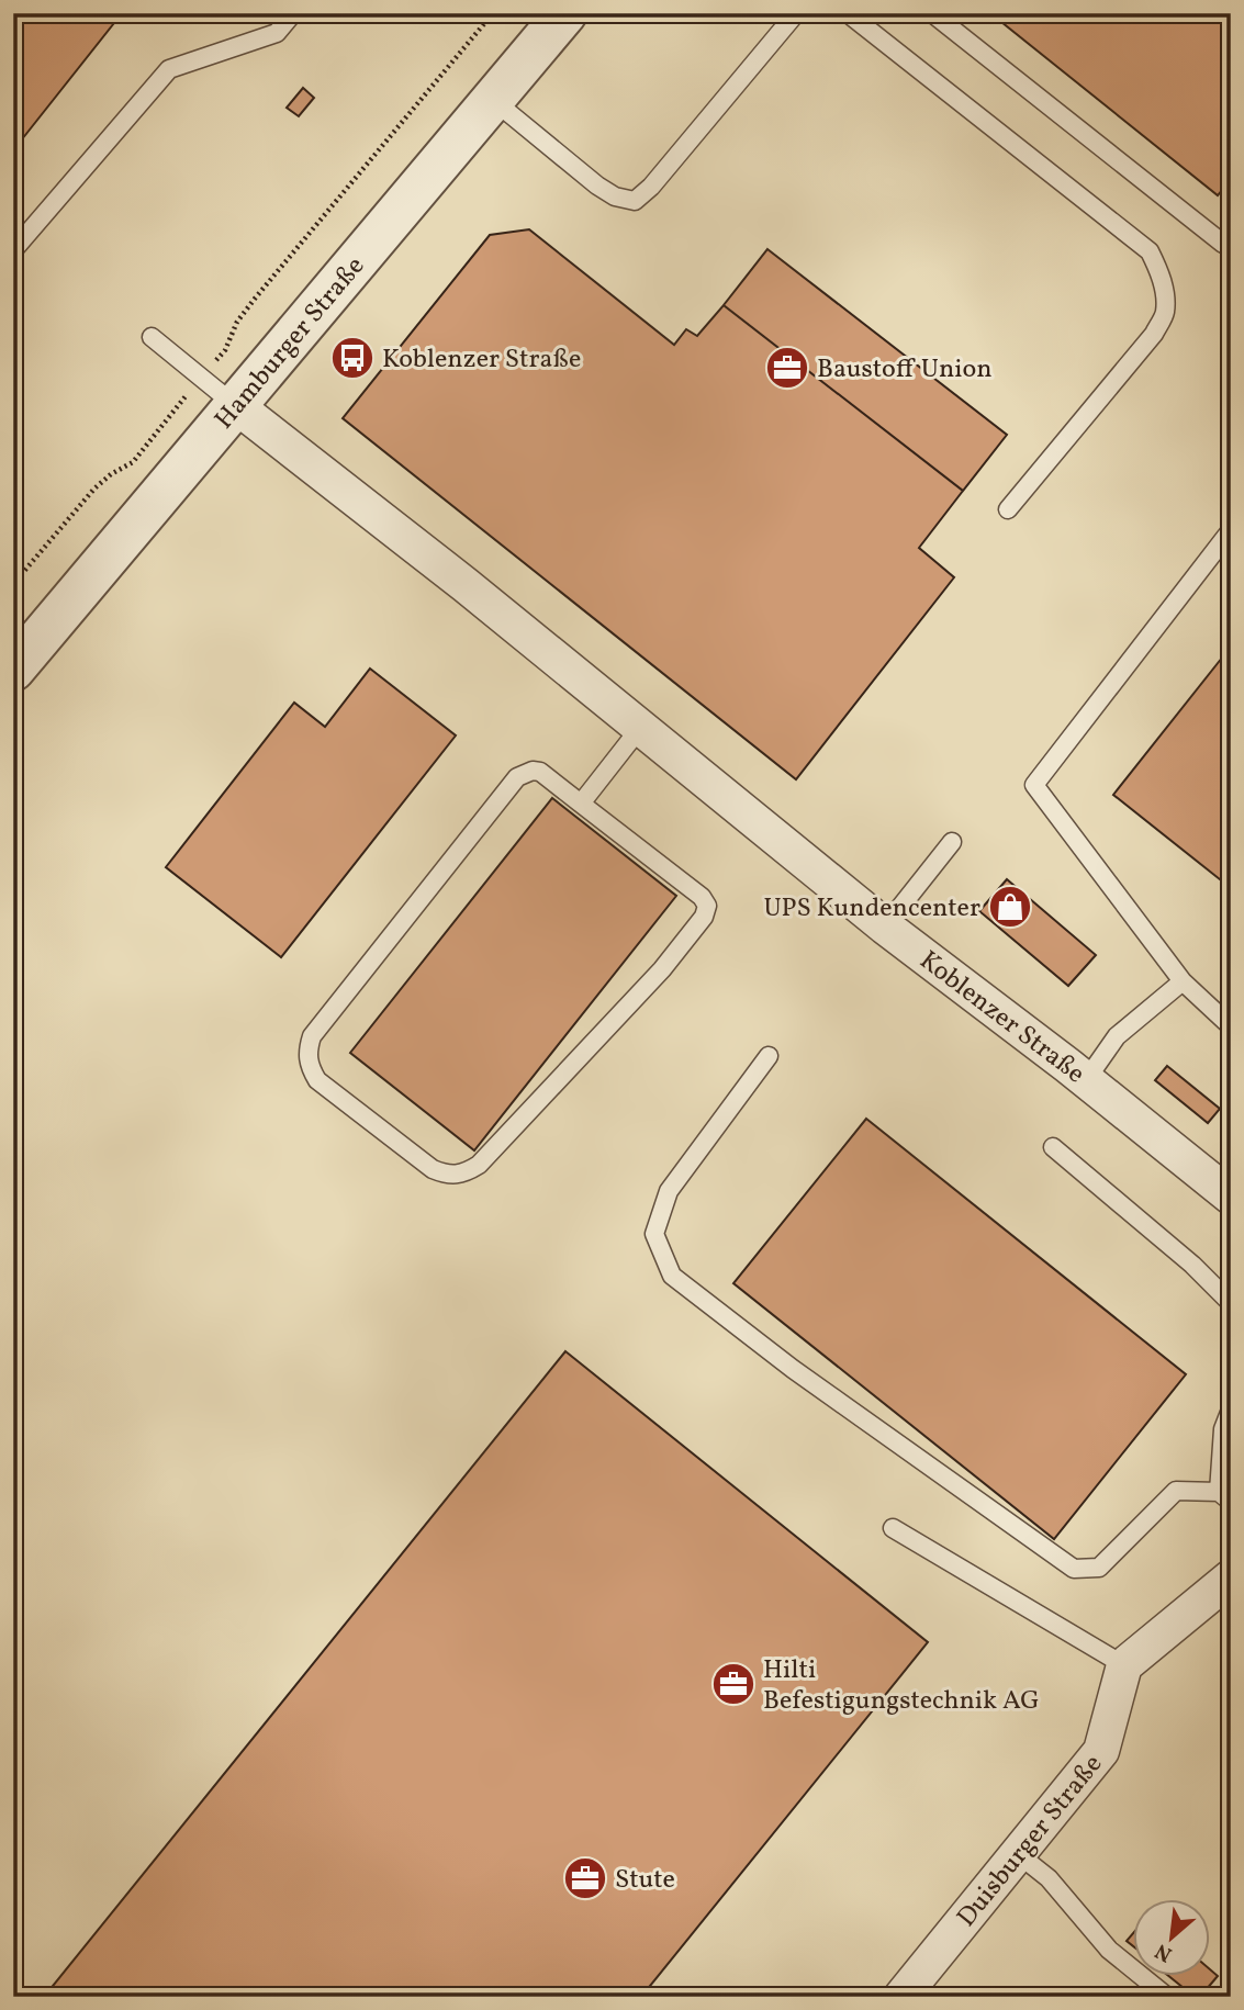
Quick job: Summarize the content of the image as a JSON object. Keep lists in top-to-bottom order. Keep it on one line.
{"streets":{"street":["Hamburger Straße","Koblenzer Straße","Duisburger Straße"]},"crossings":[["Hamburger Straße","Koblenzer Straße"]],"places":{"bus stop":["Koblenzer Straße"],"office":["Baustoff Union","Hilti Befestigungstechnik AG","Stute"],"shop":["UPS Kundencenter"]},"north":"bottom left"}
